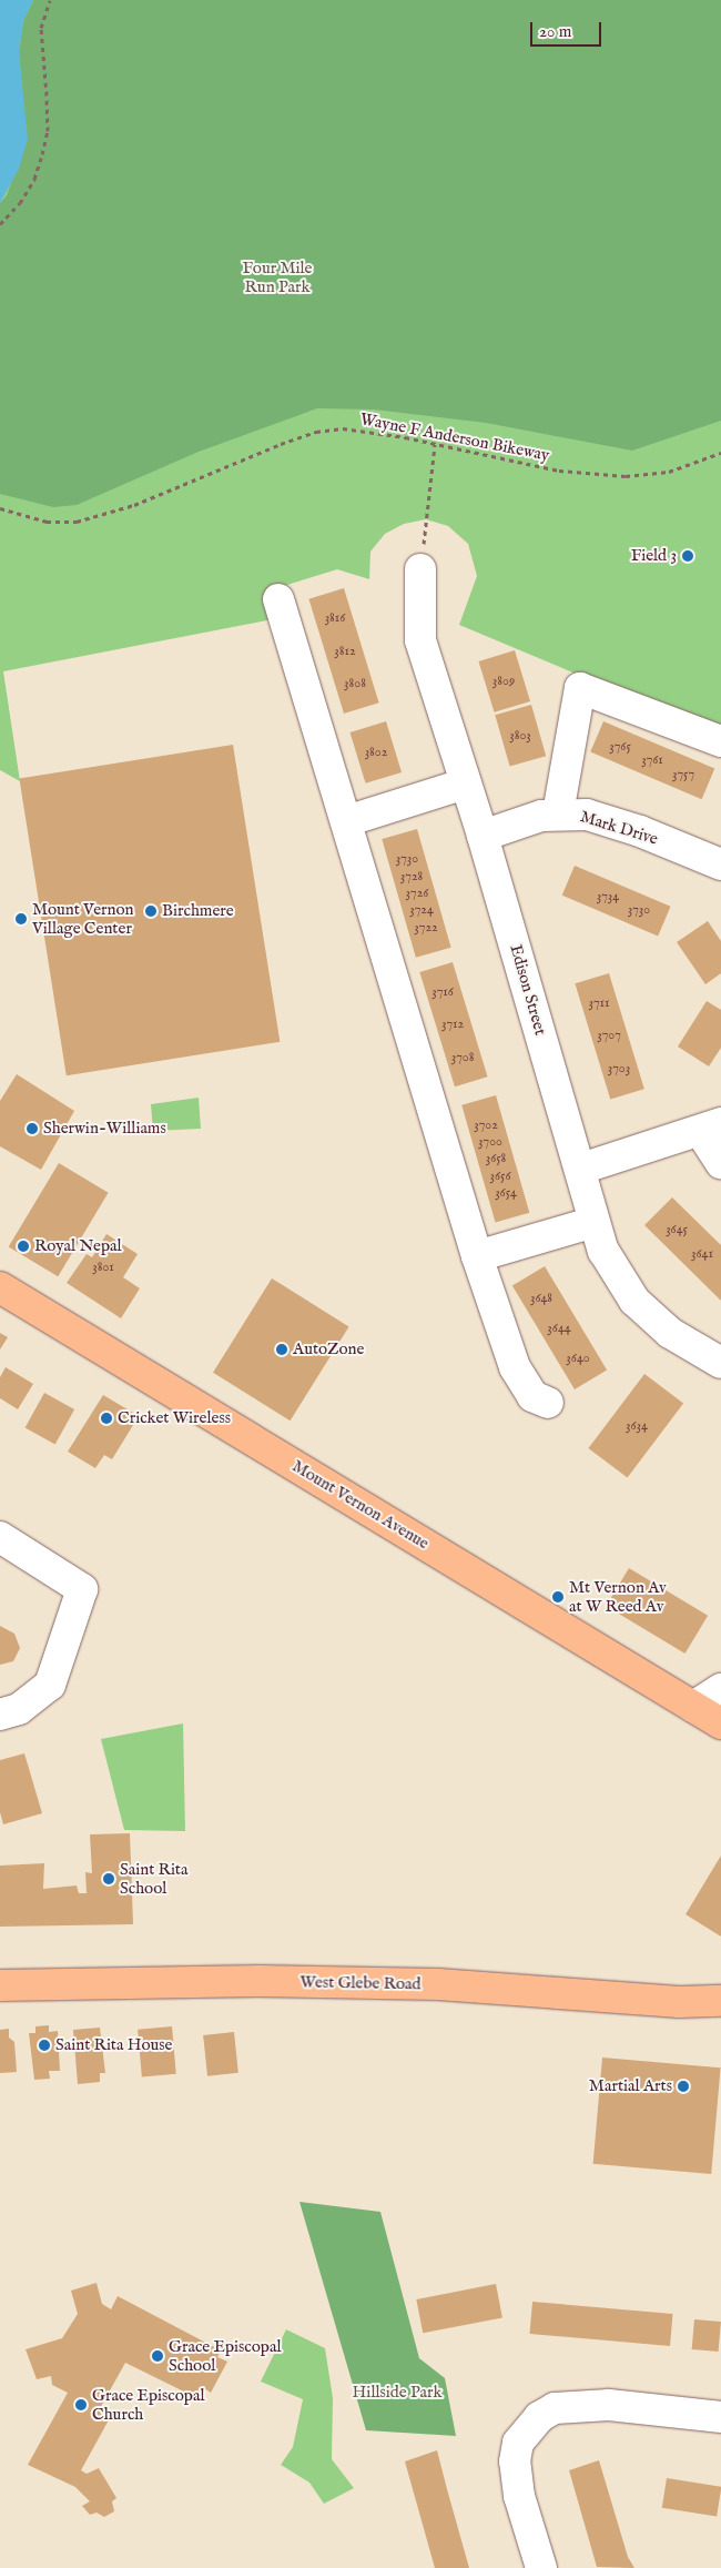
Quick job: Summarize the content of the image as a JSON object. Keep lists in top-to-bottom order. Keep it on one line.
{"streets":{"main road":["Mount Vernon Avenue","West Glebe Road"],"street":["Mark Drive","Edison Street"],"path":["Wayne F Anderson Bikeway"]},"crossings":[["Mark Drive","Edison Street"]],"parks":["Four Mile Run Park","Hillside Park"],"places":["Field 3","Birchmere","Mount Vernon Village Center","Sherwin-Williams","Royal Nepal","AutoZone","Cricket Wireless","Mt Vernon Av at W Reed Av","Saint Rita School","Saint Rita House","Martial Arts","Grace Episcopal School","Grace Episcopal Church"],"house_numbers":["3816","3812","3809","3808","3803","3765","3802","3761","3757","3730","3728","3726","3734","3724","3730","3722","3716","3711","3712","3707","3708","3703","3702","3700","3658","3656","3654","3645","3641","3801","3648","3644","3640","3634"],"scale_bar":"20 m"}
